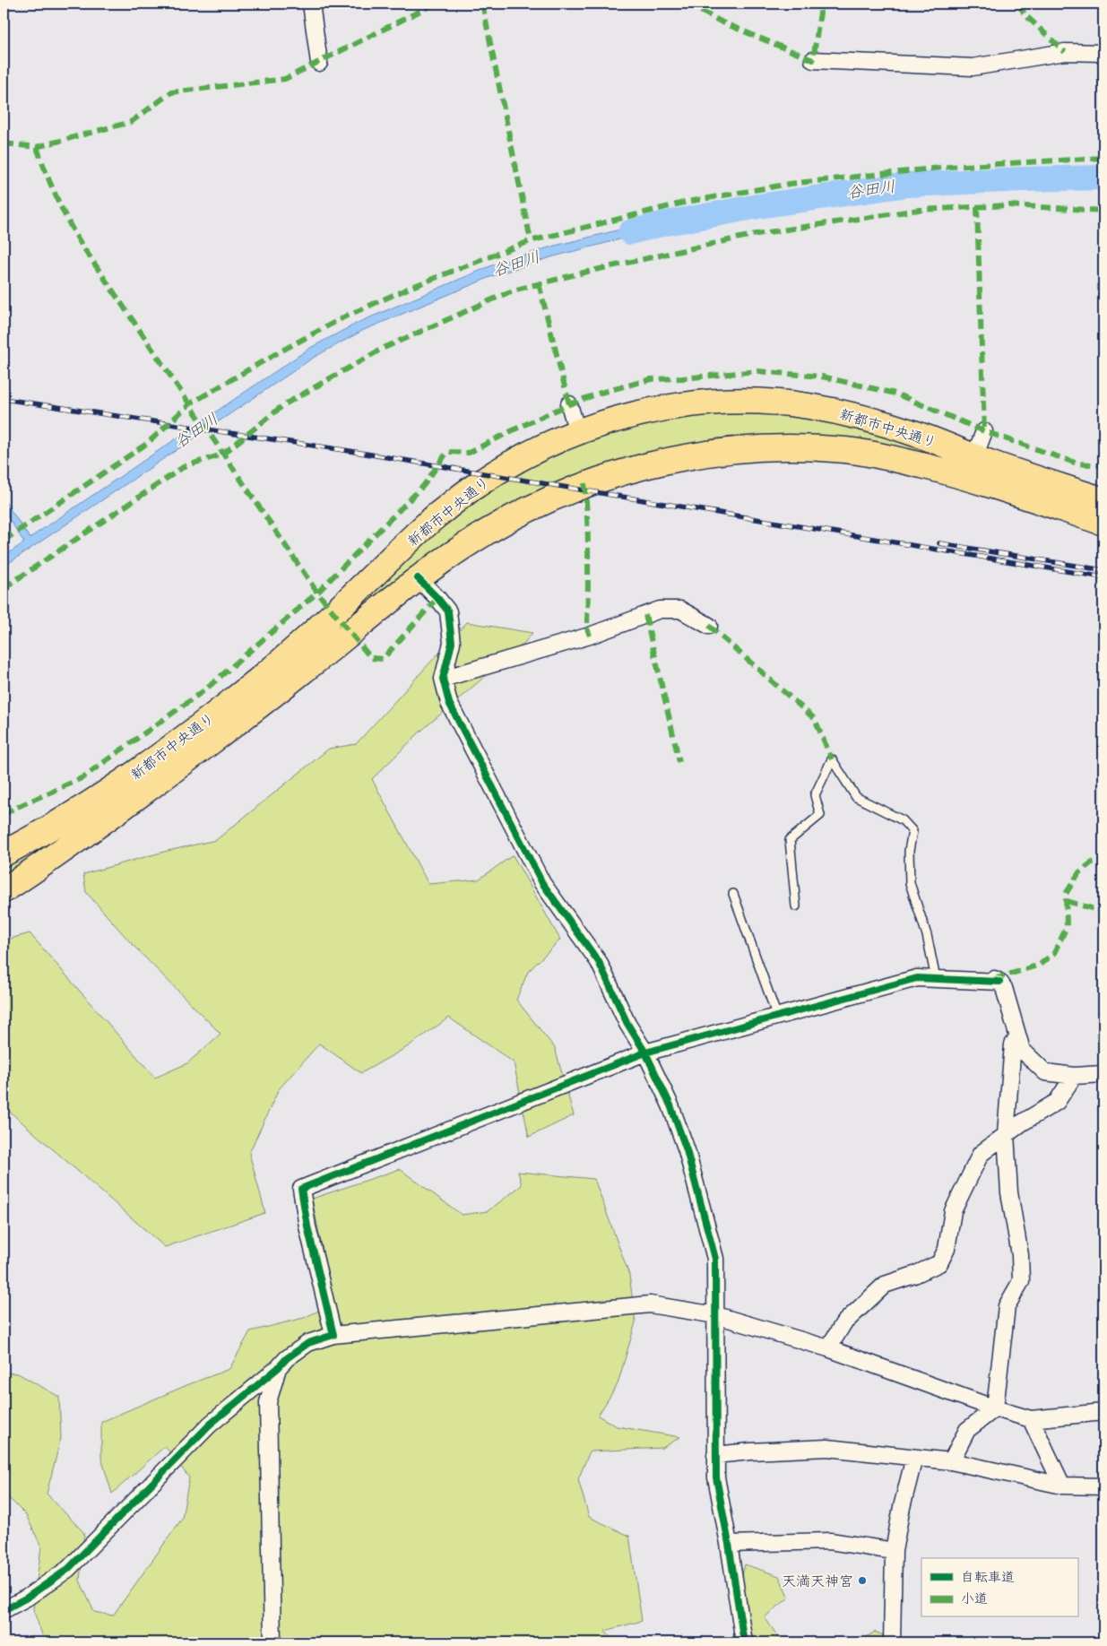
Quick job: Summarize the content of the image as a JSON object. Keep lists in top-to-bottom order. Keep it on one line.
{"streets":{"main road":["新都市中央通り"]},"water":["谷田川"],"places":["天満天神宮"],"legend":["自転車道","小道"]}
